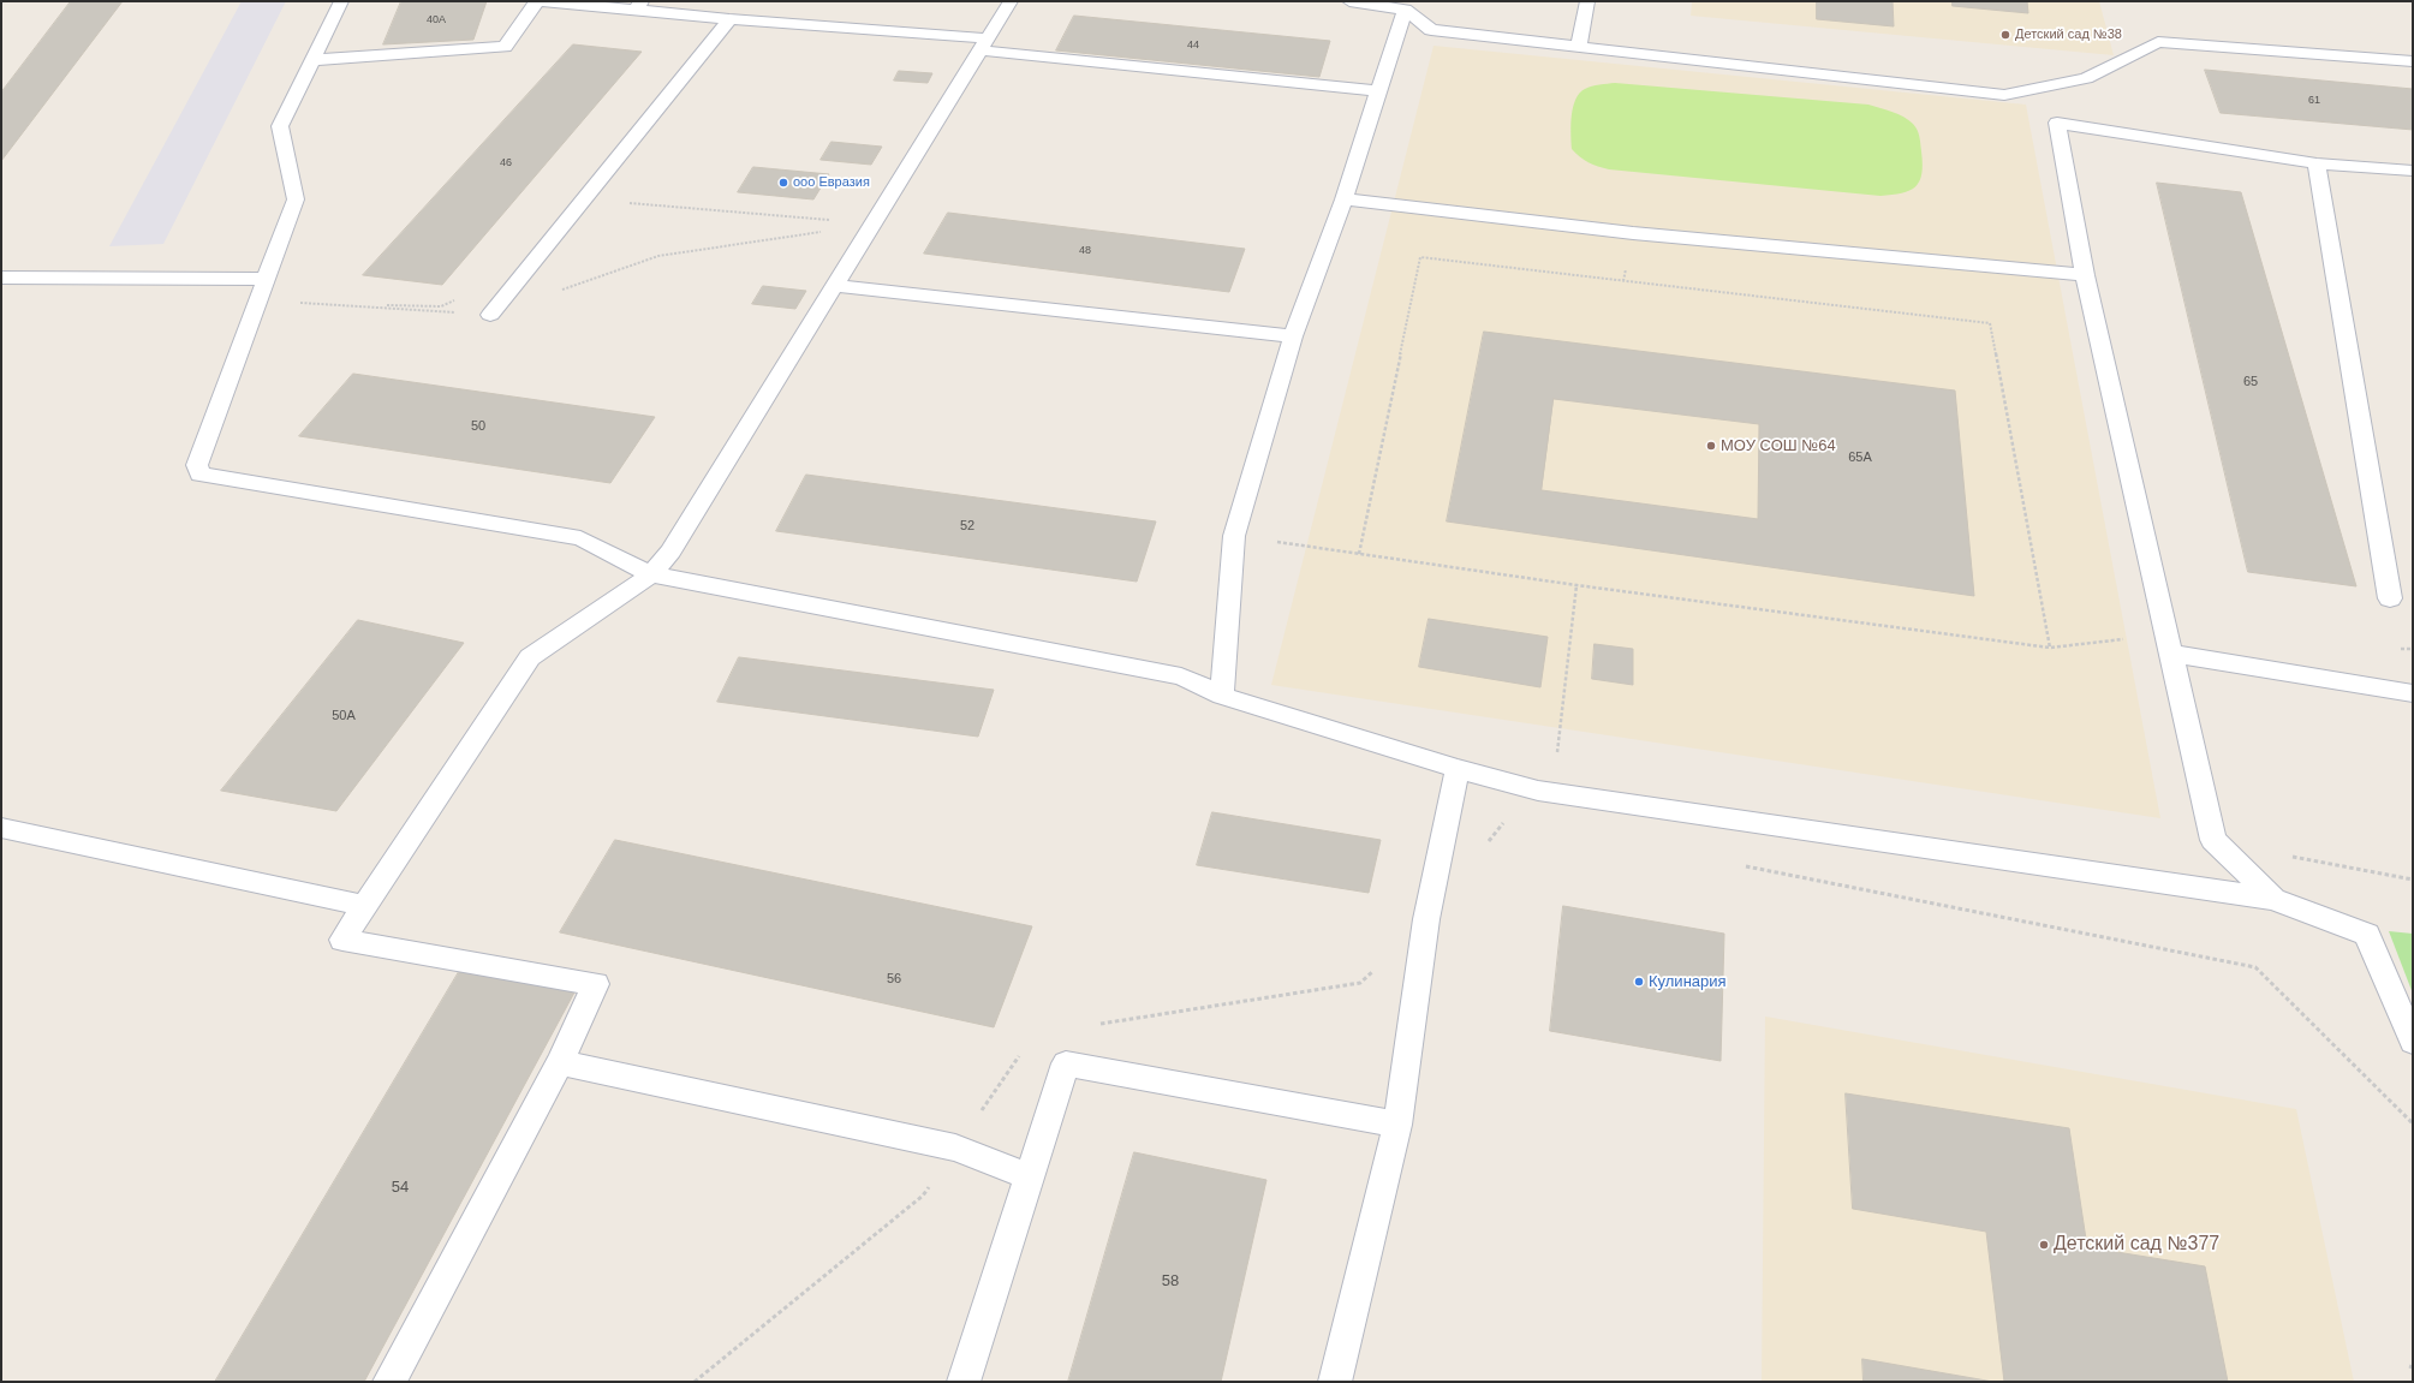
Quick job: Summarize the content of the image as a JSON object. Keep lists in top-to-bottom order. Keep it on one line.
{"places":["Детский сад №38","ооо Евразия","МОУ СОШ №64","Кулинария","Детский сад №377"],"house_numbers":["40А","44","61","46","48","65","50","65А","52","50А","56","54","58"]}
